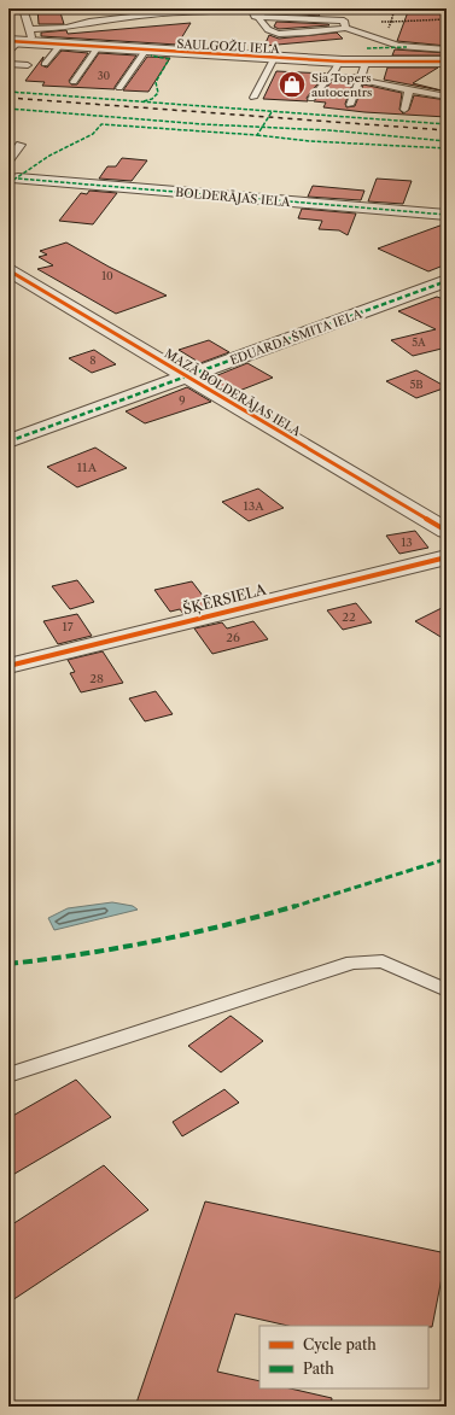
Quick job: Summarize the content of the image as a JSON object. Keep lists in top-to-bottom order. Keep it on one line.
{"streets":{"street":["SAULGOŽU IELA","BOLDERĀJAS IELA","EDUARDA ŠMITA IELA","MAZĀ BOLDERĀJAS IELA","ŠĶĒRSIELA"]},"crossings":[["EDUARDA ŠMITA IELA","MAZĀ BOLDERĀJAS IELA"]],"places":{"shop":["Sia Topers autocentrs"]},"house_numbers":["30","10","5A","8","5B","9","11A","13A","13","22","17","26","28"],"legend":["Cycle path","Path"]}
